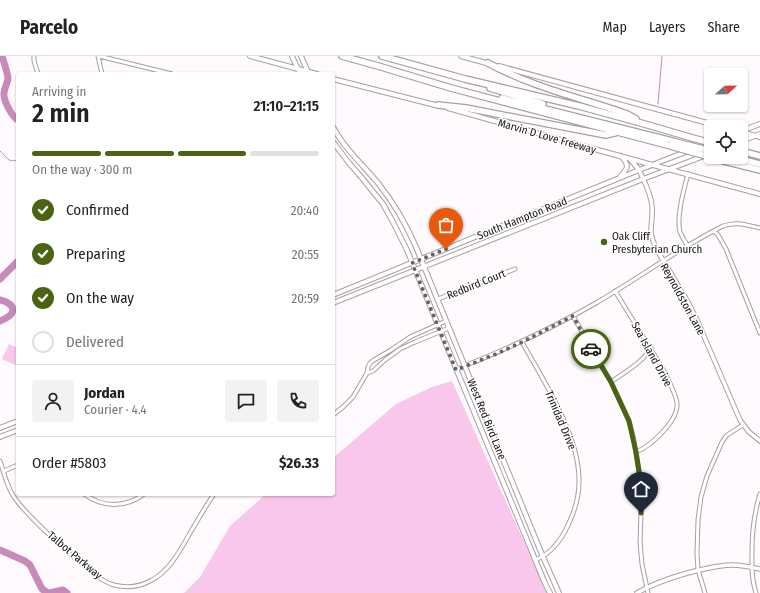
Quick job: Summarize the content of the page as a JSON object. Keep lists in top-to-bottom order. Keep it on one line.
{"streets":{"highway":["Marvin D Love Freeway"],"main road":["South Hampton Road","West Red Bird Lane"],"street":["Redbird Court","Reynoldston Lane","Sea Island Drive","Trinidad Drive","Talbot Parkway"]},"crossings":[["Marvin D Love Freeway","South Hampton Road"],["South Hampton Road","Reynoldston Lane"],["South Hampton Road","West Red Bird Lane"],["Redbird Court","West Red Bird Lane"],["West Red Bird Lane","Trinidad Drive"]],"places":["Oak Cliff Presbyterian Church"],"north":"right","page":{"header":"Parcelo","nav":["Map","Layers","Share"],"heading":["2 min","Arriving in","21:10–21:15"],"panel":["Jordan","Courier · 4.4","Order #5803","$26.33"],"bar":"On the way · 300 m","list":[["Confirmed","20:40"],["Preparing","20:55"],["On the way","20:59"],"Delivered"]}}
